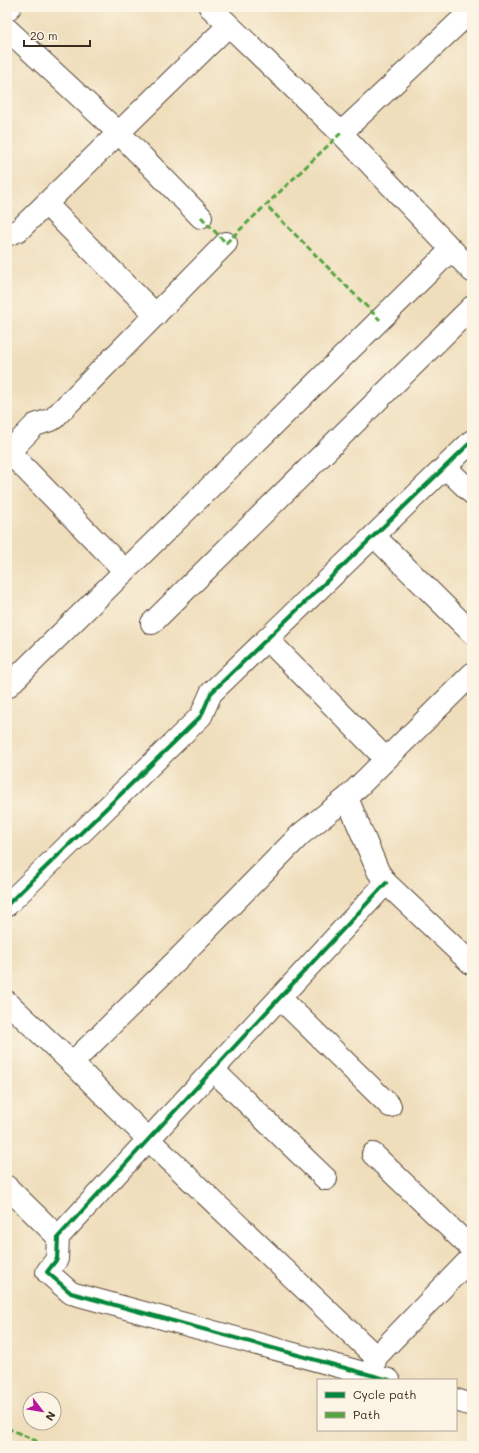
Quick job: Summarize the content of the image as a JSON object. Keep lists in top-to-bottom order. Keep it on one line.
{"legend":["Cycle path","Path"],"scale_bar":"20 m","north":"bottom right"}
